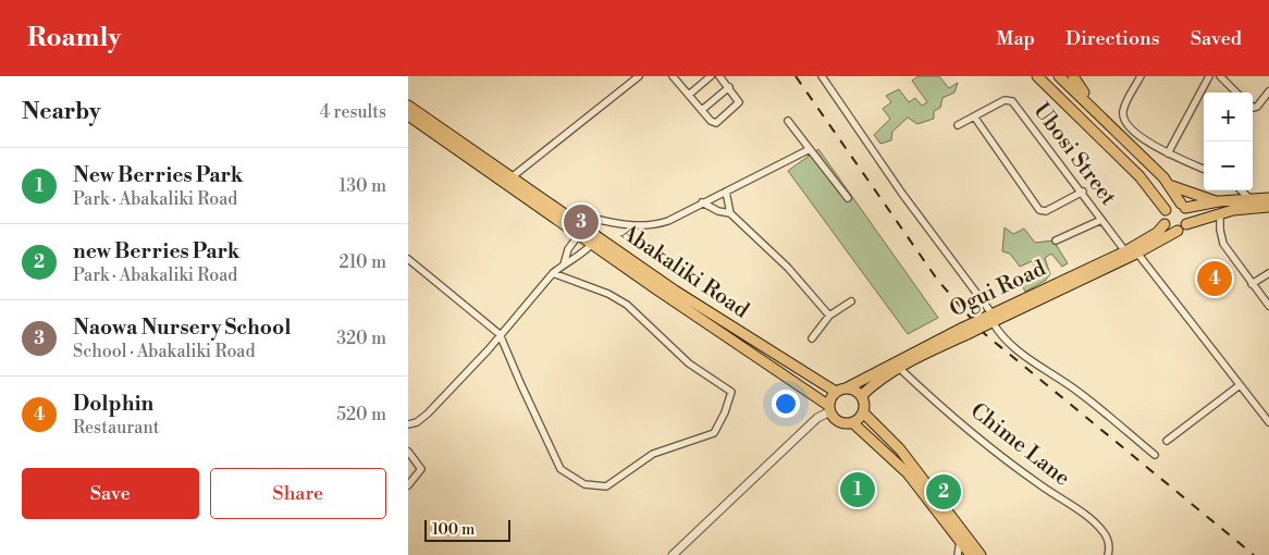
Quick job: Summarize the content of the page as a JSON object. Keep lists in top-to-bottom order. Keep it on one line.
{"streets":{"main road":["Abakaliki Road","Ogui Road"],"street":["Ubosi Street","Chime Lane"]},"crossings":[["Ubosi Street","Ogui Road"],["Abakaliki Road","Ogui Road"],["Ogui Road","Chime Lane"]],"scale_bar":"100 m","page":{"header":"Roamly","nav":["Map","Directions","Saved"],"heading":["Nearby","4 results"],"map_buttons":["+","−"],"list":[{"mark":"1","name":"New Berries Park","note":"Park · Abakaliki Road","value":"130 m"},{"mark":"2","name":"new Berries Park","note":"Park · Abakaliki Road","value":"210 m"},{"mark":"3","name":"Naowa Nursery School","note":"School · Abakaliki Road","value":"320 m"},{"mark":"4","name":"Dolphin","note":"Restaurant","value":"520 m"}],"pins":["3","4","1","2"],"buttons":["Save","Share"],"scale":"100 m"}}
